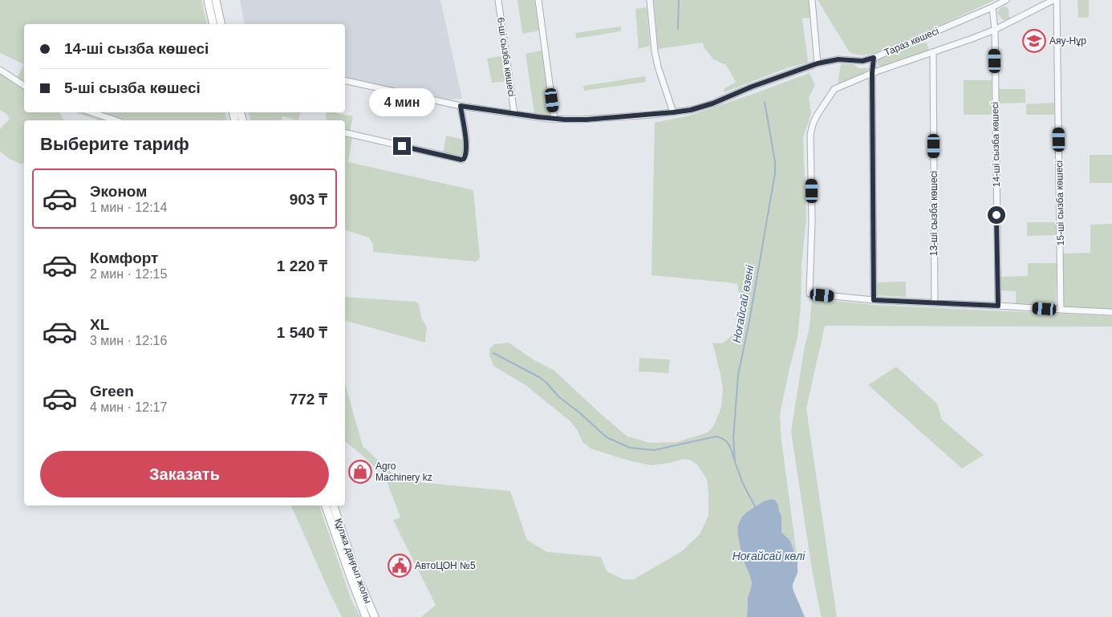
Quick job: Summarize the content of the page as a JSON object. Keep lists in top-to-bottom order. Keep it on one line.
{"streets":{"main road":["Құлжа даңғыл жолы"],"street":["Тараз көшесі","6-ші сызба көшесі","14-ші сызба көшесі","15-ші сызба көшесі","13-ші сызба көшесі"]},"crossings":[["Тараз көшесі","6-ші сызба көшесі"],["Тараз көшесі","14-ші сызба көшесі"]],"water":["Ноғайсай өзені","Ноғайсай көлі"],"places":{"school or university":["Аяу-Нұр"],"shop":["Agro Machinery kz"],"public building":["АвтоЦОН №5"]},"page":{"banner":["14-ші сызба көшесі","5-ші сызба көшесі"],"bubble":"4 мин","heading":"Выберите тариф","list":[{"name":"Эконом","note":"1 мин · 12:14","value":"903 ₸"},{"name":"Комфорт","note":"2 мин · 12:15","value":"1 220 ₸"},{"name":"XL","note":"3 мин · 12:16","value":"1 540 ₸"},{"name":"Green","note":"4 мин · 12:17","value":"772 ₸"}],"buttons":"Заказать"}}
